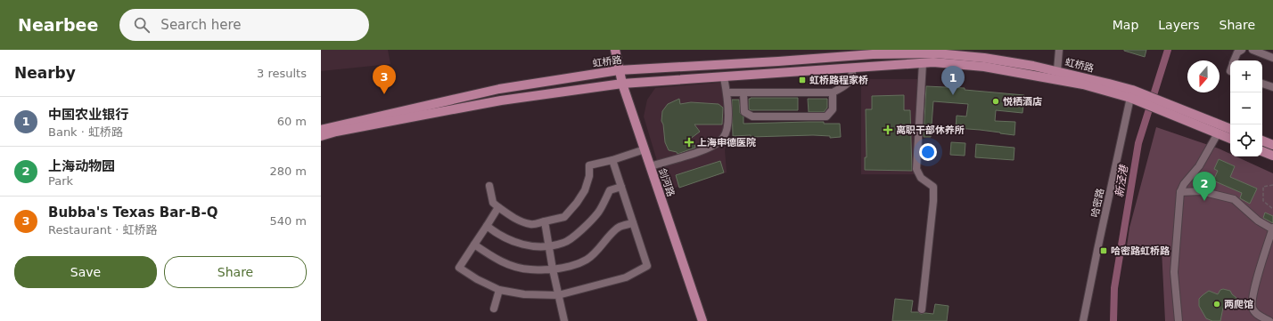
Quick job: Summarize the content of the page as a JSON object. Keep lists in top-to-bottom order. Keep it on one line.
{"streets":{"main road":["虹桥路","剑河路"],"street":["哈密路"]},"crossings":[["虹桥路","剑河路"],["虹桥路","哈密路"]],"water":["新泾港"],"places":{"transit":["虹桥路程家桥","哈密路虹桥路"],"other":["悦栖酒店","两爬馆"],"health":["离职干部休养所","上海申德医院"]},"north":"bottom","page":{"header":"Nearbee","search":"Search here","nav":["Map","Layers","Share"],"heading":["Nearby","3 results"],"map_buttons":["+","−"],"pins":["3","1","2"],"list":[{"mark":"1","name":"中国农业银行","note":"Bank · 虹桥路","value":"60 m"},{"mark":"2","name":"上海动物园","note":"Park","value":"280 m"},{"mark":"3","name":"Bubba's Texas Bar-B-Q","note":"Restaurant · 虹桥路","value":"540 m"}],"buttons":["Save","Share"]}}
